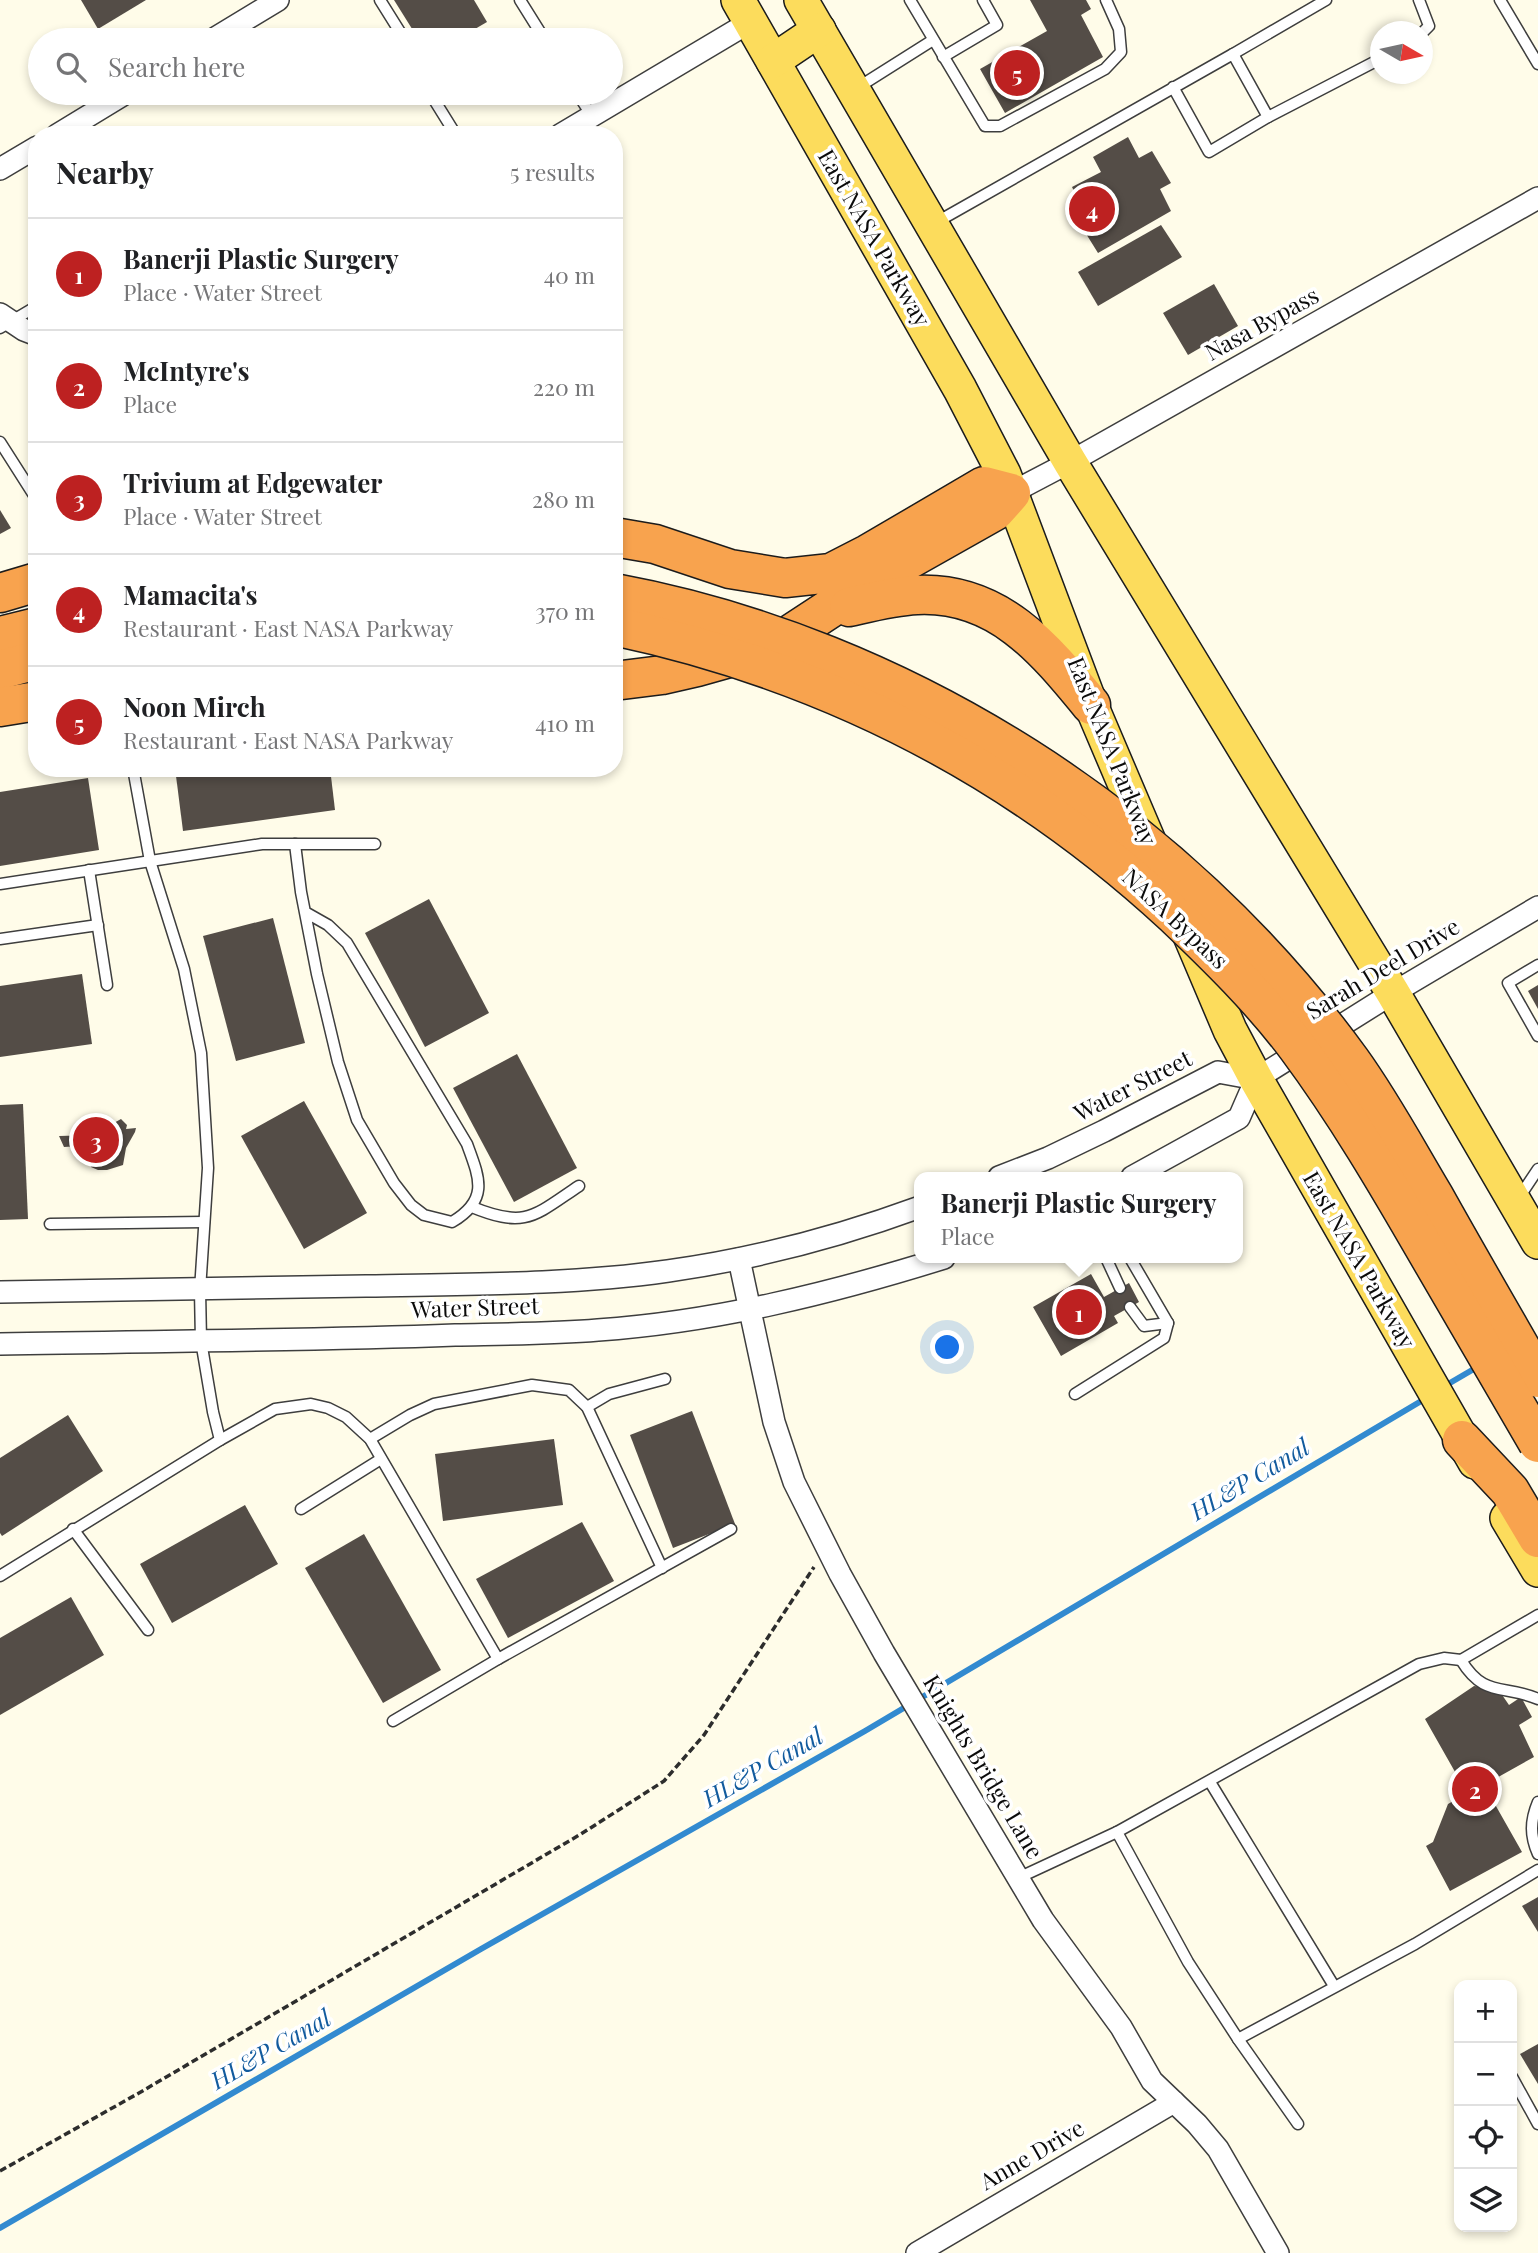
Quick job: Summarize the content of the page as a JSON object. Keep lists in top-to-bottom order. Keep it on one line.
{"streets":{"highway":["NASA Bypass"],"main road":["East NASA Parkway"],"street":["Nasa Bypass","Sarah Deel Drive","Water Street","Knights Bridge Lane","Anne Drive"]},"crossings":[["East NASA Parkway","Nasa Bypass"],["East NASA Parkway","Sarah Deel Drive"],["East NASA Parkway","Water Street"],["Sarah Deel Drive","Water Street"],["Water Street","Knights Bridge Lane"],["Knights Bridge Lane","Anne Drive"]],"water":["HL&P Canal"],"north":"right","page":{"search":"Search here","pins":["5","4","3","1","2"],"heading":["Nearby","5 results"],"list":[{"mark":"1","name":"Banerji Plastic Surgery","note":"Place · Water Street","value":"40 m"},{"mark":"2","name":"McIntyre's","note":"Place","value":"220 m"},{"mark":"3","name":"Trivium at Edgewater","note":"Place · Water Street","value":"280 m"},{"mark":"4","name":"Mamacita's","note":"Restaurant · East NASA Parkway","value":"370 m"},{"mark":"5","name":"Noon Mirch","note":"Restaurant · East NASA Parkway","value":"410 m"}],"popup":["Banerji Plastic Surgery","Place"],"map_buttons":["+","−"]}}
